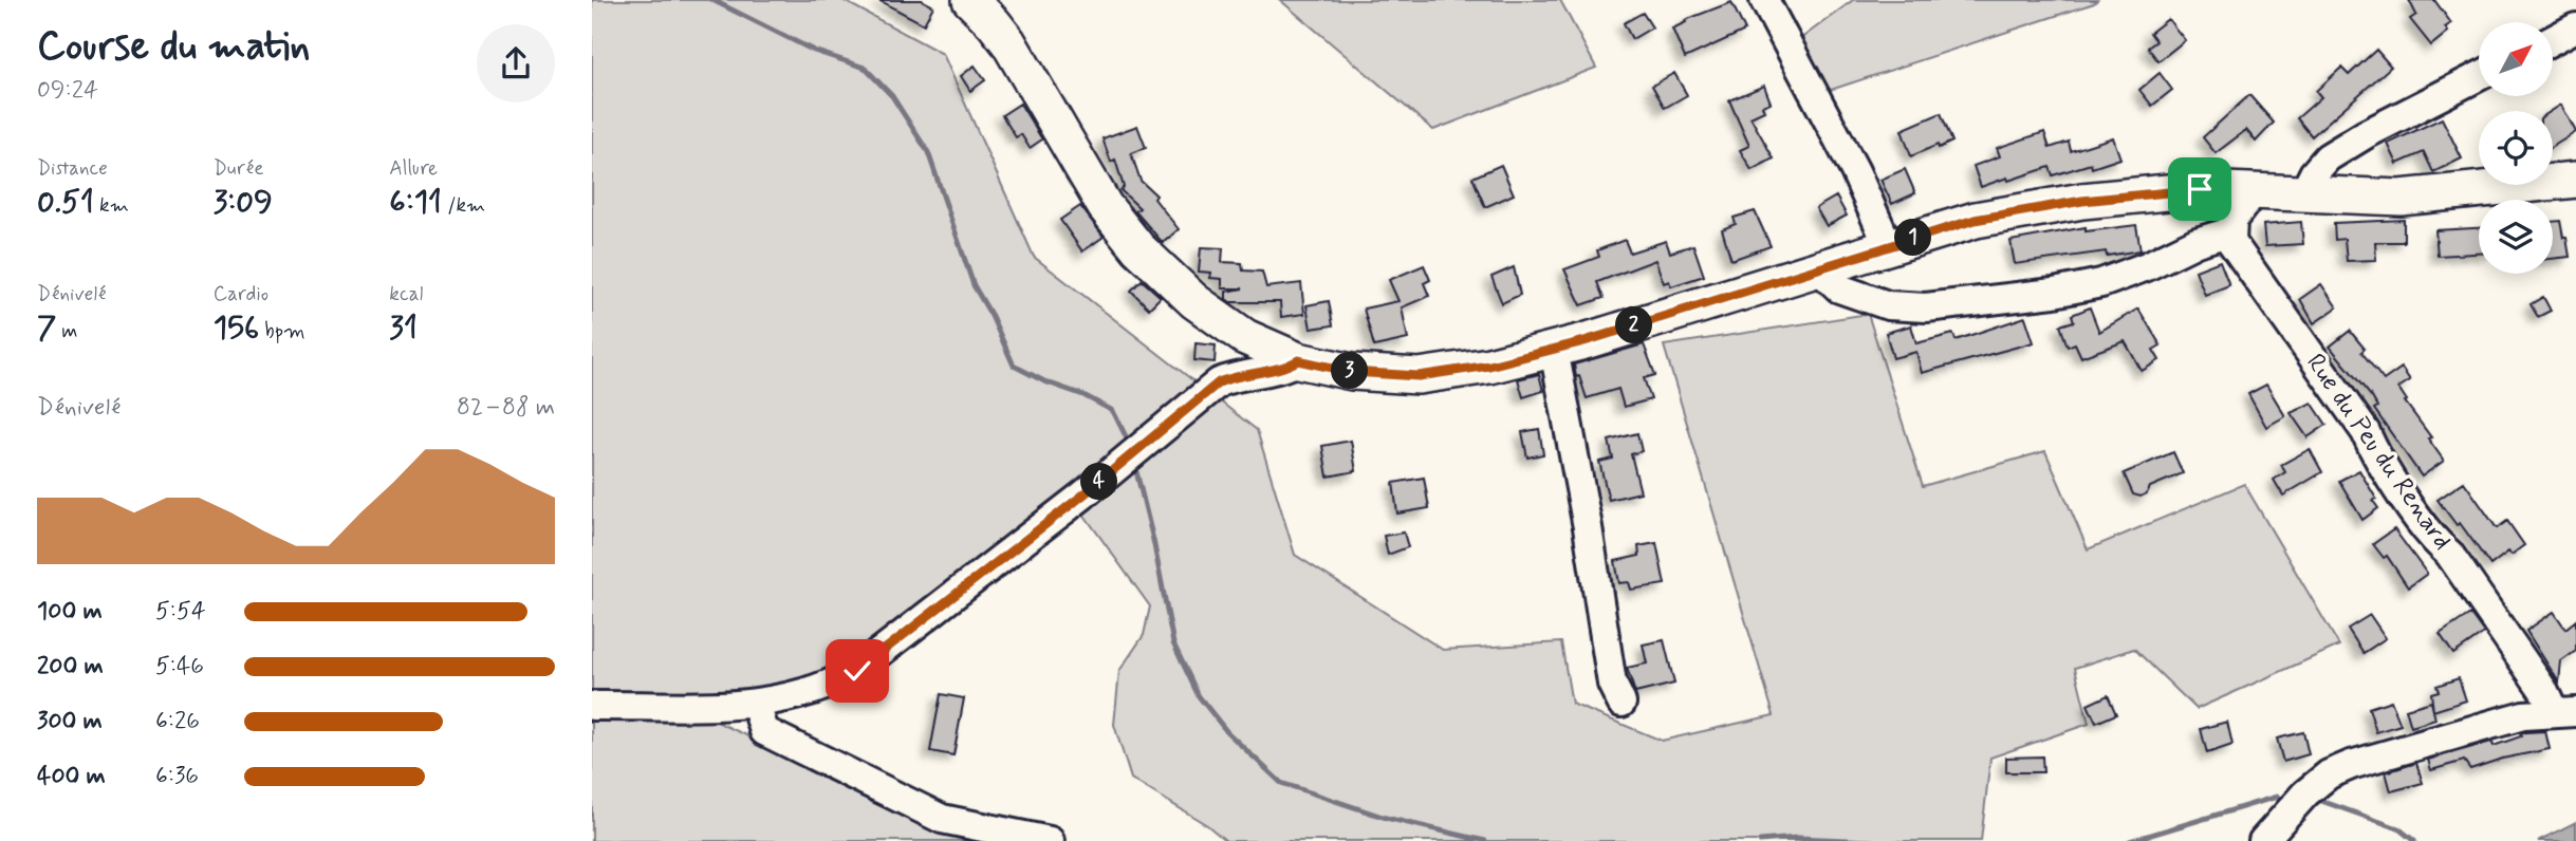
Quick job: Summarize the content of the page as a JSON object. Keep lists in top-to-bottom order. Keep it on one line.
{"streets":{"street":["Rue du Peu du Renard"]},"north":"top right","page":{"heading":["Course du matin","09:24"],"stats":[["Distance","0.51 km"],["Durée","3:09"],["Allure","6:11 /km"],["Dénivelé","7 m"],["Cardio","156 bpm"],["kcal","31"]],"pins":["1","2","3","4"],"chart":["Dénivelé","82–88 m"],"list":[{"name":"100 m","note":"5:54"},{"name":"200 m","note":"5:46"},{"name":"300 m","note":"6:26"},{"name":"400 m","note":"6:36"}]}}
